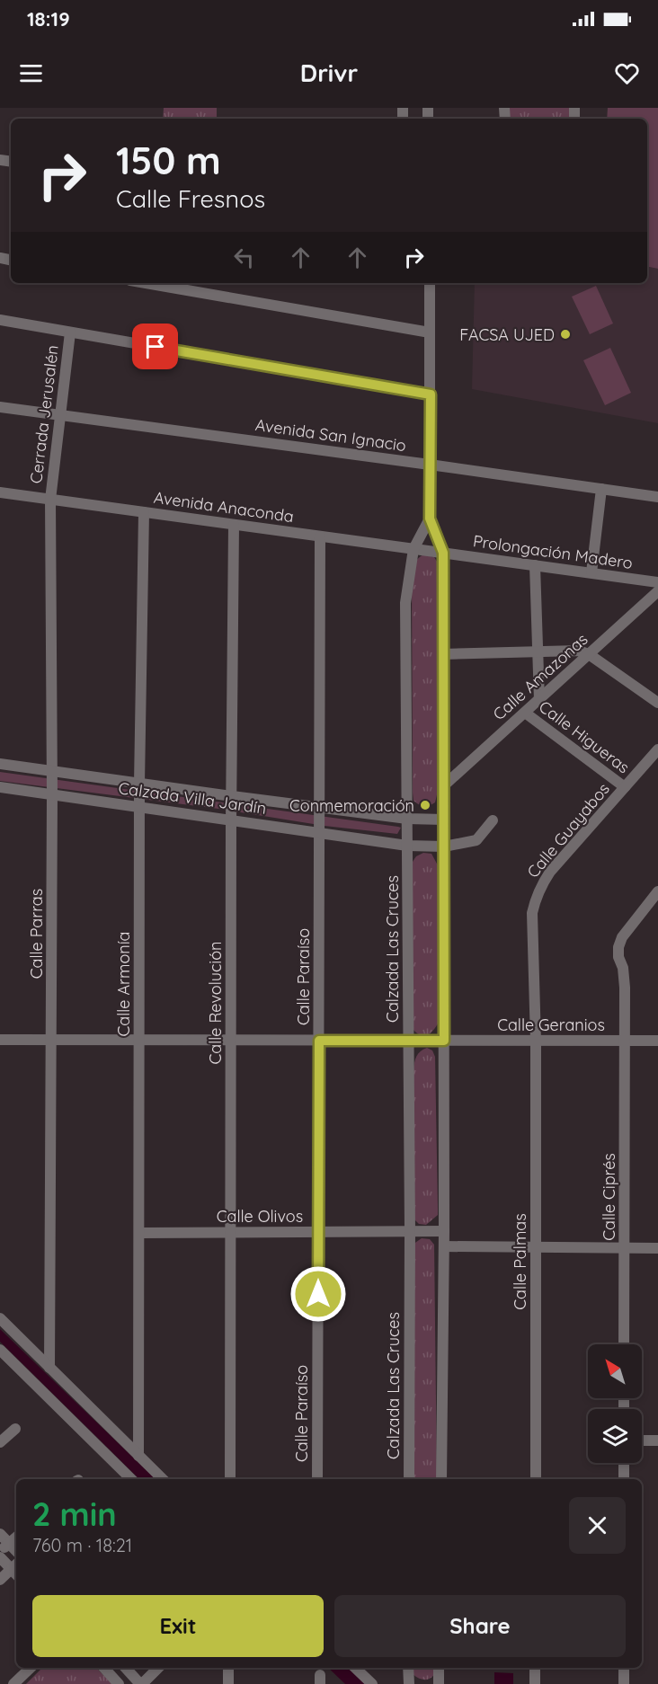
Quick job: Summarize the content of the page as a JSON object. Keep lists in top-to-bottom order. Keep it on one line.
{"streets":{"street":["Cerrada Jerusalén","Avenida San Ignacio","Avenida Anaconda","Prolongación Madero","Calle Amazonas","Calle Higueras","Calzada Villa Jardín","Calle Guayabos","Calle Parras","Calzada Las Cruces","Calle Paraíso","Calle Armonía","Calle Revolución","Calle Geranios","Calle Ciprés","Calle Olivos","Calle Palmas"]},"crossings":[["Cerrada Jerusalén","Avenida San Ignacio"],["Cerrada Jerusalén","Avenida Anaconda"],["Cerrada Jerusalén","Calle Parras"],["Avenida San Ignacio","Calzada Las Cruces"],["Avenida Anaconda","Prolongación Madero"],["Avenida Anaconda","Calle Parras"],["Avenida Anaconda","Calzada Las Cruces"],["Avenida Anaconda","Calle Paraíso"],["Avenida Anaconda","Calle Armonía"],["Avenida Anaconda","Calle Revolución"],["Prolongación Madero","Calzada Las Cruces"],["Calle Amazonas","Calle Higueras"],["Calle Amazonas","Calzada Las Cruces"],["Calle Higueras","Calle Guayabos"],["Calzada Villa Jardín","Calle Parras"],["Calzada Villa Jardín","Calzada Las Cruces"],["Calzada Villa Jardín","Calle Paraíso"],["Calzada Villa Jardín","Calle Armonía"],["Calzada Villa Jardín","Calle Revolución"],["Calle Guayabos","Calle Geranios"],["Calle Guayabos","Calle Palmas"],["Calle Parras","Calle Geranios"],["Calzada Las Cruces","Calle Geranios"],["Calzada Las Cruces","Calle Olivos"],["Calle Paraíso","Calle Geranios"],["Calle Paraíso","Calle Olivos"],["Calle Armonía","Calle Geranios"],["Calle Armonía","Calle Olivos"],["Calle Revolución","Calle Geranios"],["Calle Revolución","Calle Olivos"],["Calle Geranios","Calle Ciprés"],["Calle Geranios","Calle Palmas"]],"places":["FACSA UJED","Conmemoración"],"north":"top left","page":{"status":"18:19","header":"Drivr","turn":["150 m","Calle Fresnos"],"heading":["2 min","760 m · 18:21"],"buttons":["Exit","Share"]}}
